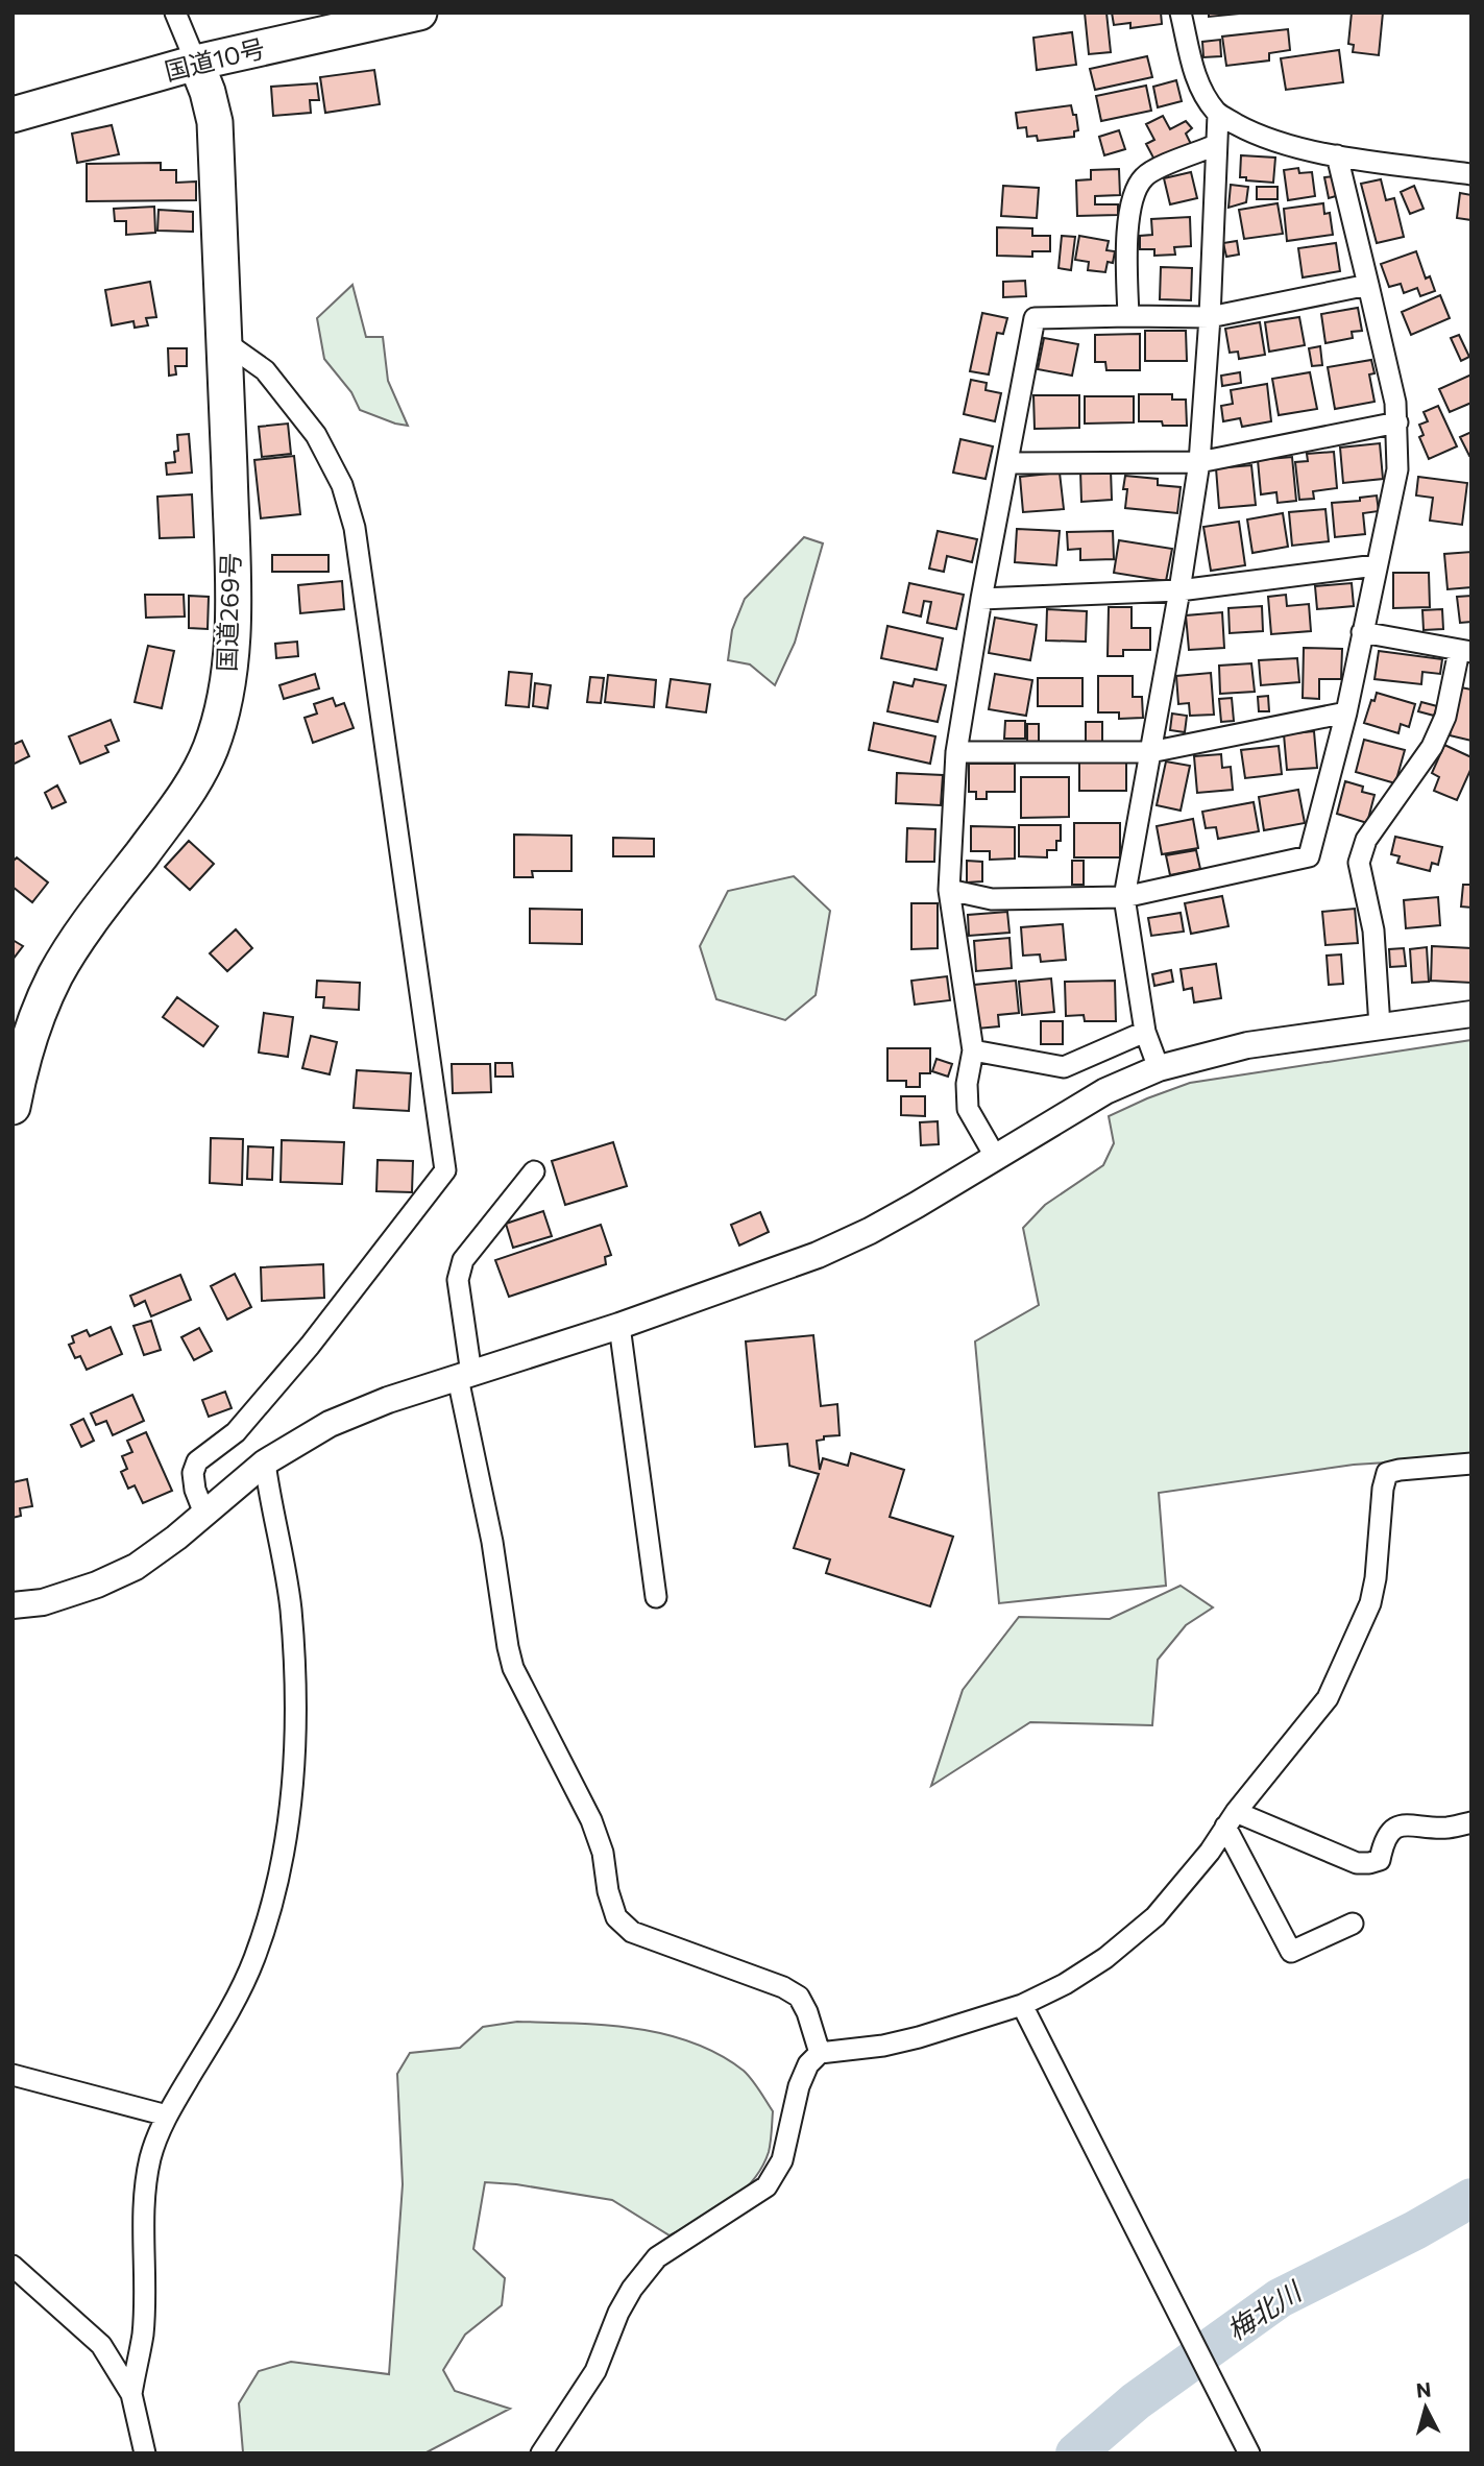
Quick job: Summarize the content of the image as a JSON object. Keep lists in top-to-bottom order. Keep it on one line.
{"streets":{"highway":["国道10号","国道269号"]},"crossings":[["国道10号","国道269号"]],"water":["梅北川"],"north":"top"}
